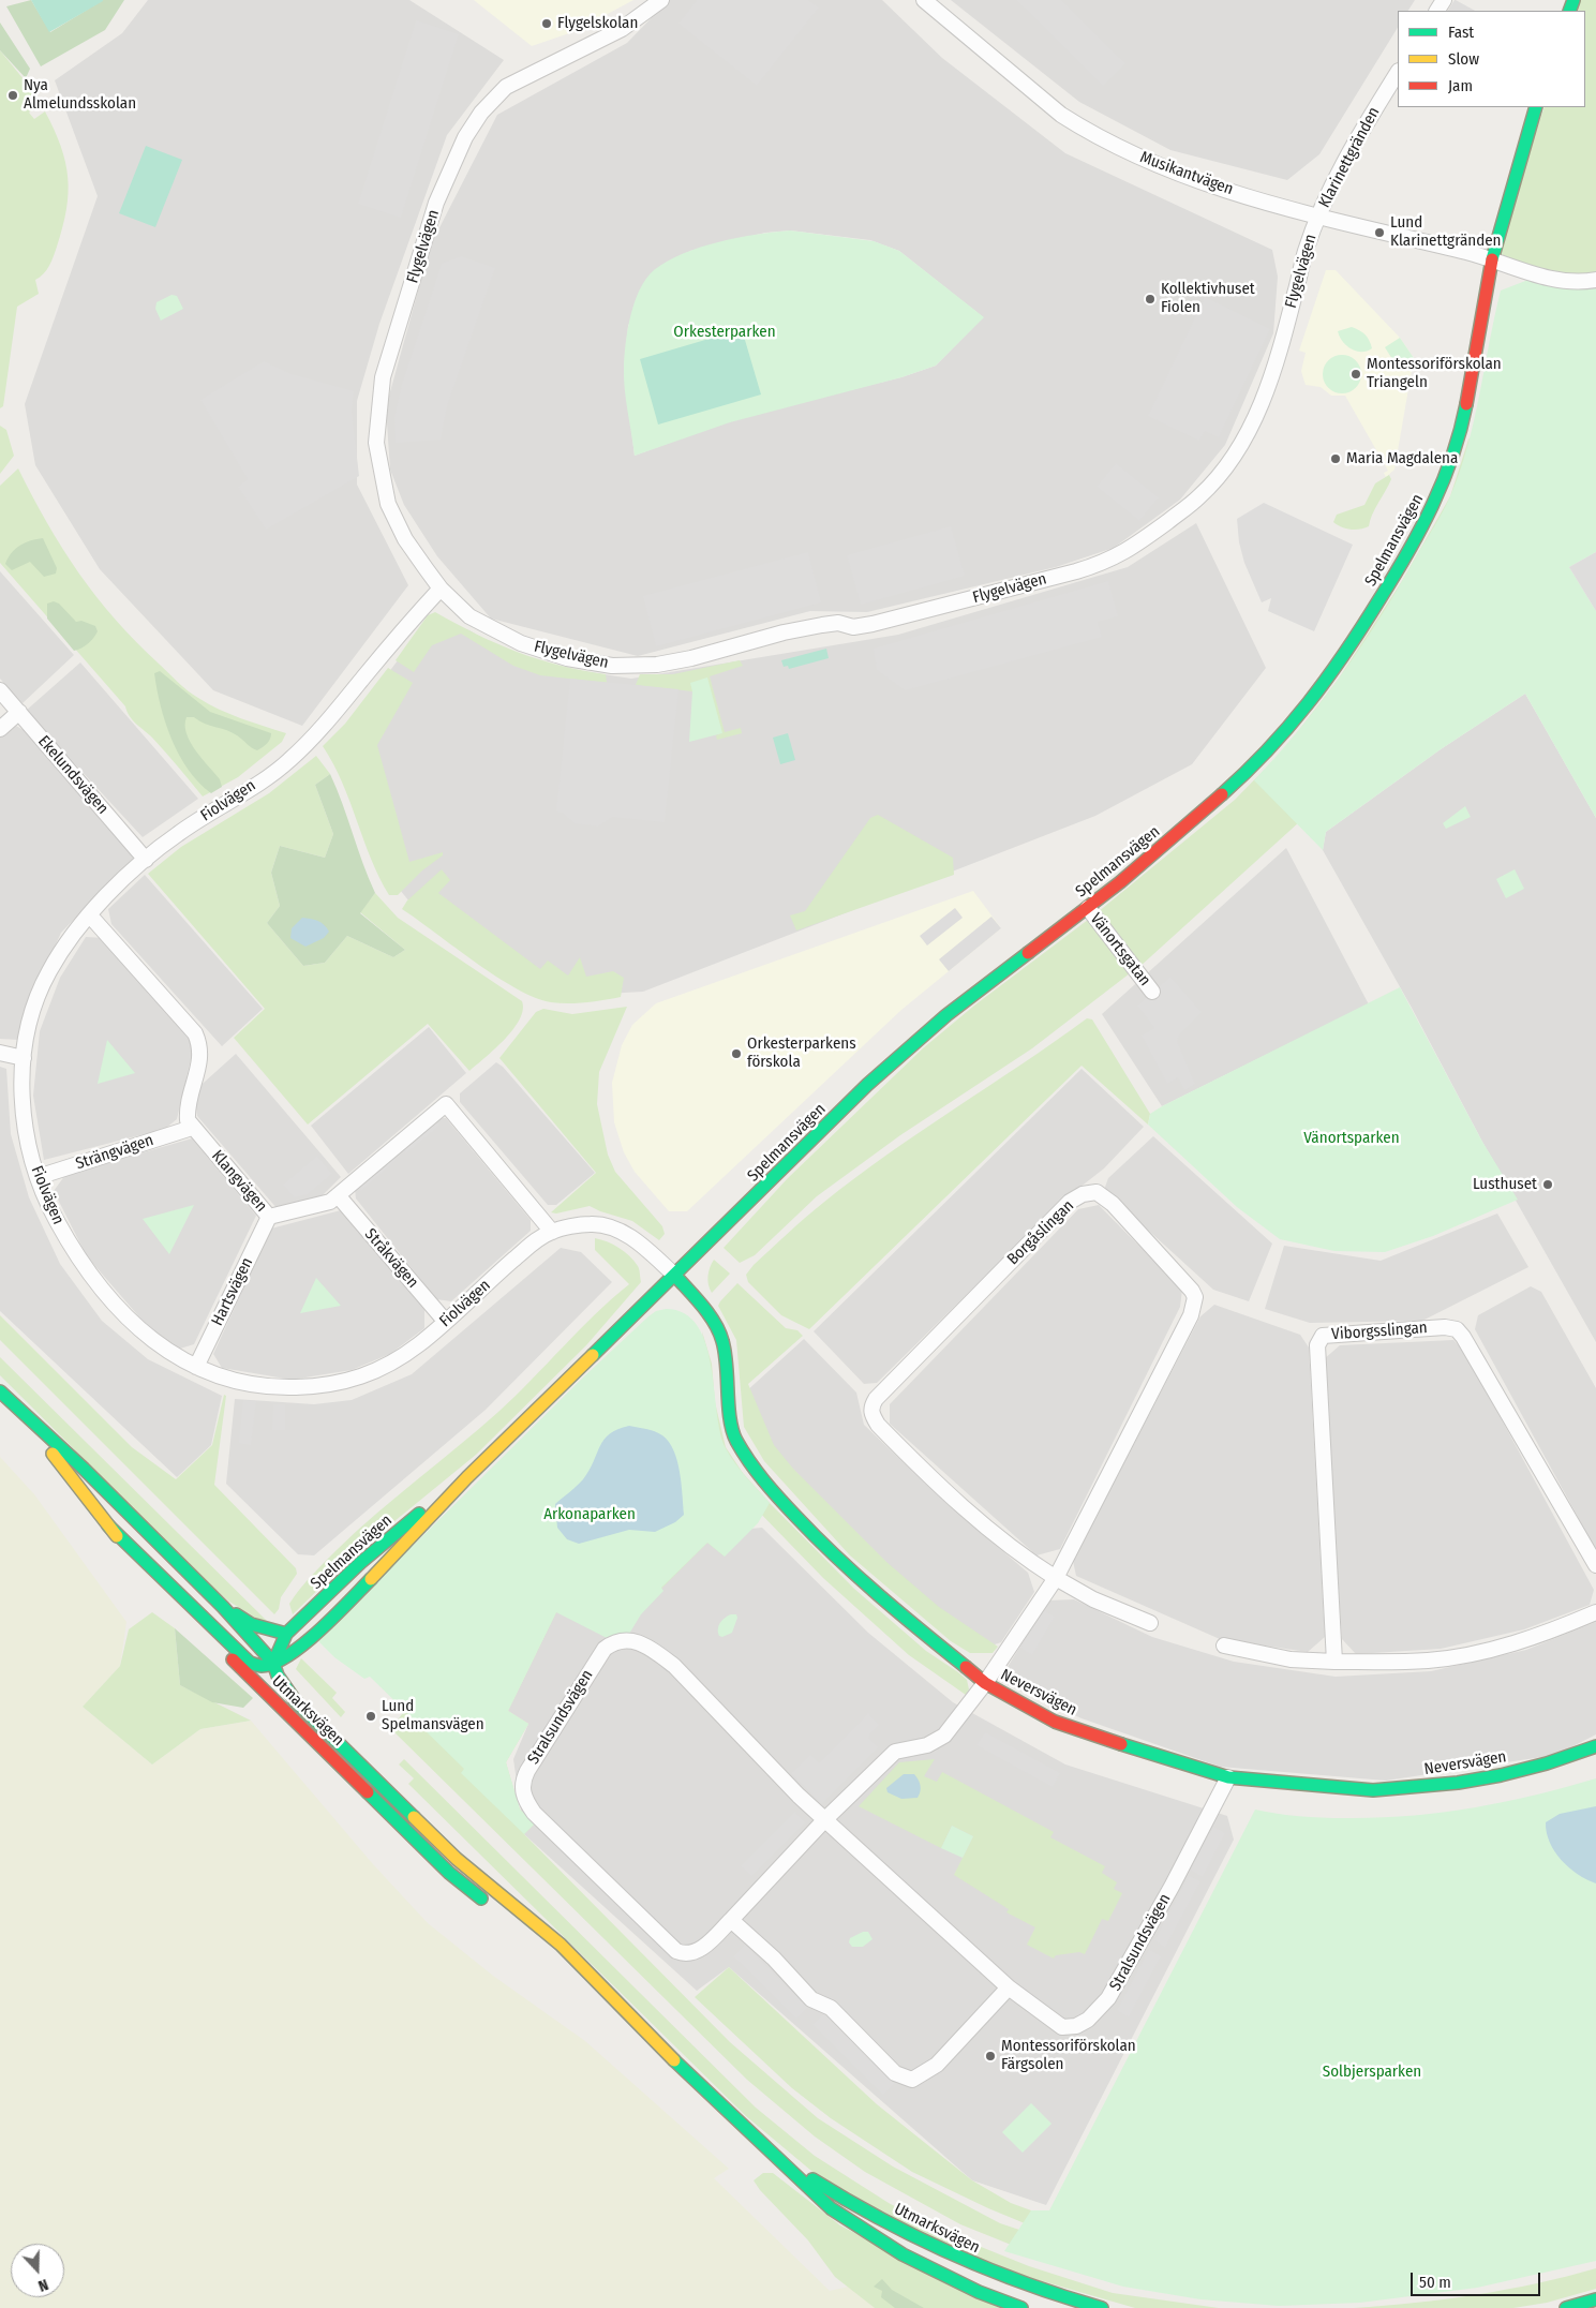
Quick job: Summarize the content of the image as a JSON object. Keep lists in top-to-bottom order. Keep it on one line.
{"streets":{"main road":["Spelmansvägen","Neversvägen","Utmarksvägen"],"street":["Klarinettgränden","Musikantvägen","Flygelvägen","Ekelundsvägen","Fiolvägen","Vänortsgatan","Strängvägen","Klangvägen","Borgåslingan","Stråkvägen","Hartsvägen","Viborgsslingan","Stralsundsvägen"]},"crossings":[["Klarinettgränden","Musikantvägen"],["Klarinettgränden","Flygelvägen"],["Musikantvägen","Flygelvägen"],["Musikantvägen","Spelmansvägen"],["Flygelvägen","Fiolvägen"],["Spelmansvägen","Fiolvägen"],["Spelmansvägen","Vänortsgatan"],["Spelmansvägen","Neversvägen"],["Spelmansvägen","Utmarksvägen"],["Ekelundsvägen","Fiolvägen"],["Fiolvägen","Strängvägen"],["Fiolvägen","Klangvägen"],["Fiolvägen","Stråkvägen"],["Fiolvägen","Hartsvägen"],["Fiolvägen","Neversvägen"],["Strängvägen","Klangvägen"],["Klangvägen","Stråkvägen"],["Klangvägen","Hartsvägen"],["Borgåslingan","Neversvägen"],["Borgåslingan","Stralsundsvägen"],["Neversvägen","Stralsundsvägen"]],"parks":["Orkesterparken","Vänortsparken","Arkonaparken","Solbjersparken"],"places":["Flygelskolan","Nya Almelundsskolan","Lund Klarinettgränden","Kollektivhuset Fiolen","Montessoriförskolan Triangeln","Maria Magdalena","Orkesterparkens förskola","Lusthuset","Lund Spelmansvägen","Montessoriförskolan Färgsolen"],"legend":["Fast","Slow","Jam"],"scale_bar":"50 m","north":"bottom"}
